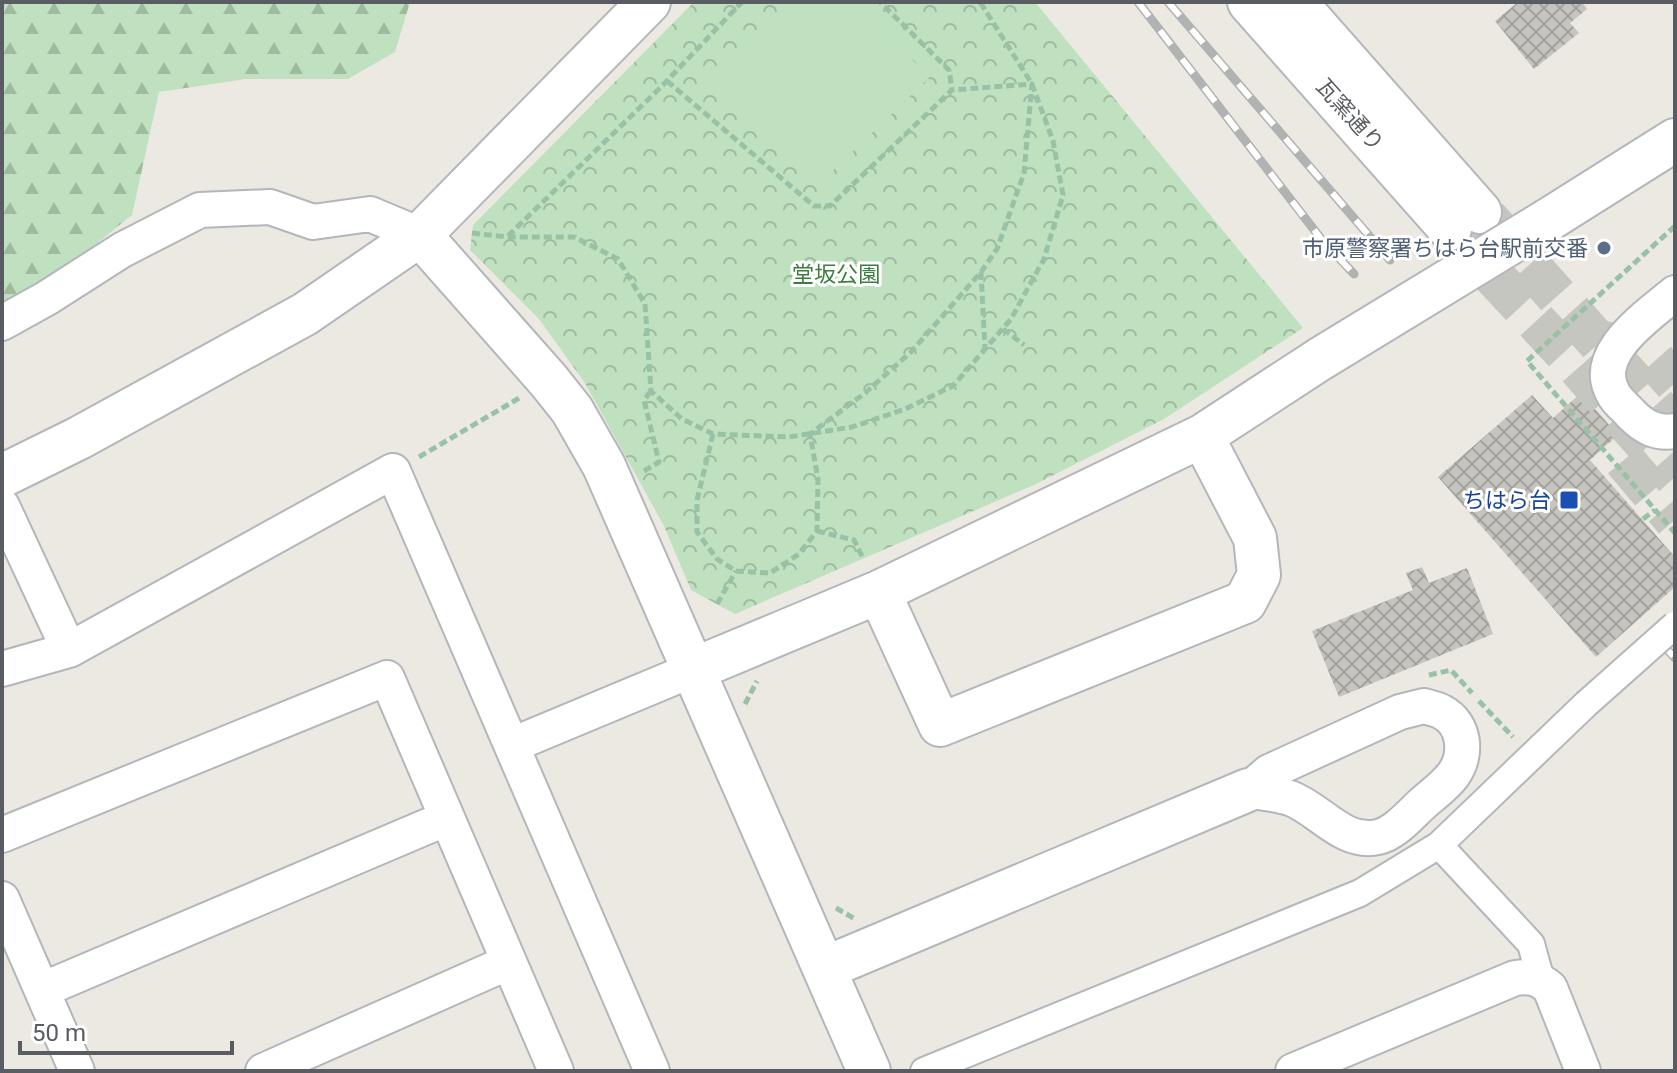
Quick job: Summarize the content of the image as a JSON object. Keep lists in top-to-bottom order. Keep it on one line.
{"streets":{"street":["瓦窯通り"]},"parks":["堂坂公園"],"places":{"other":["市原警察署ちはら台駅前交番"],"transit":["ちはら台"]},"scale_bar":"50 m"}
